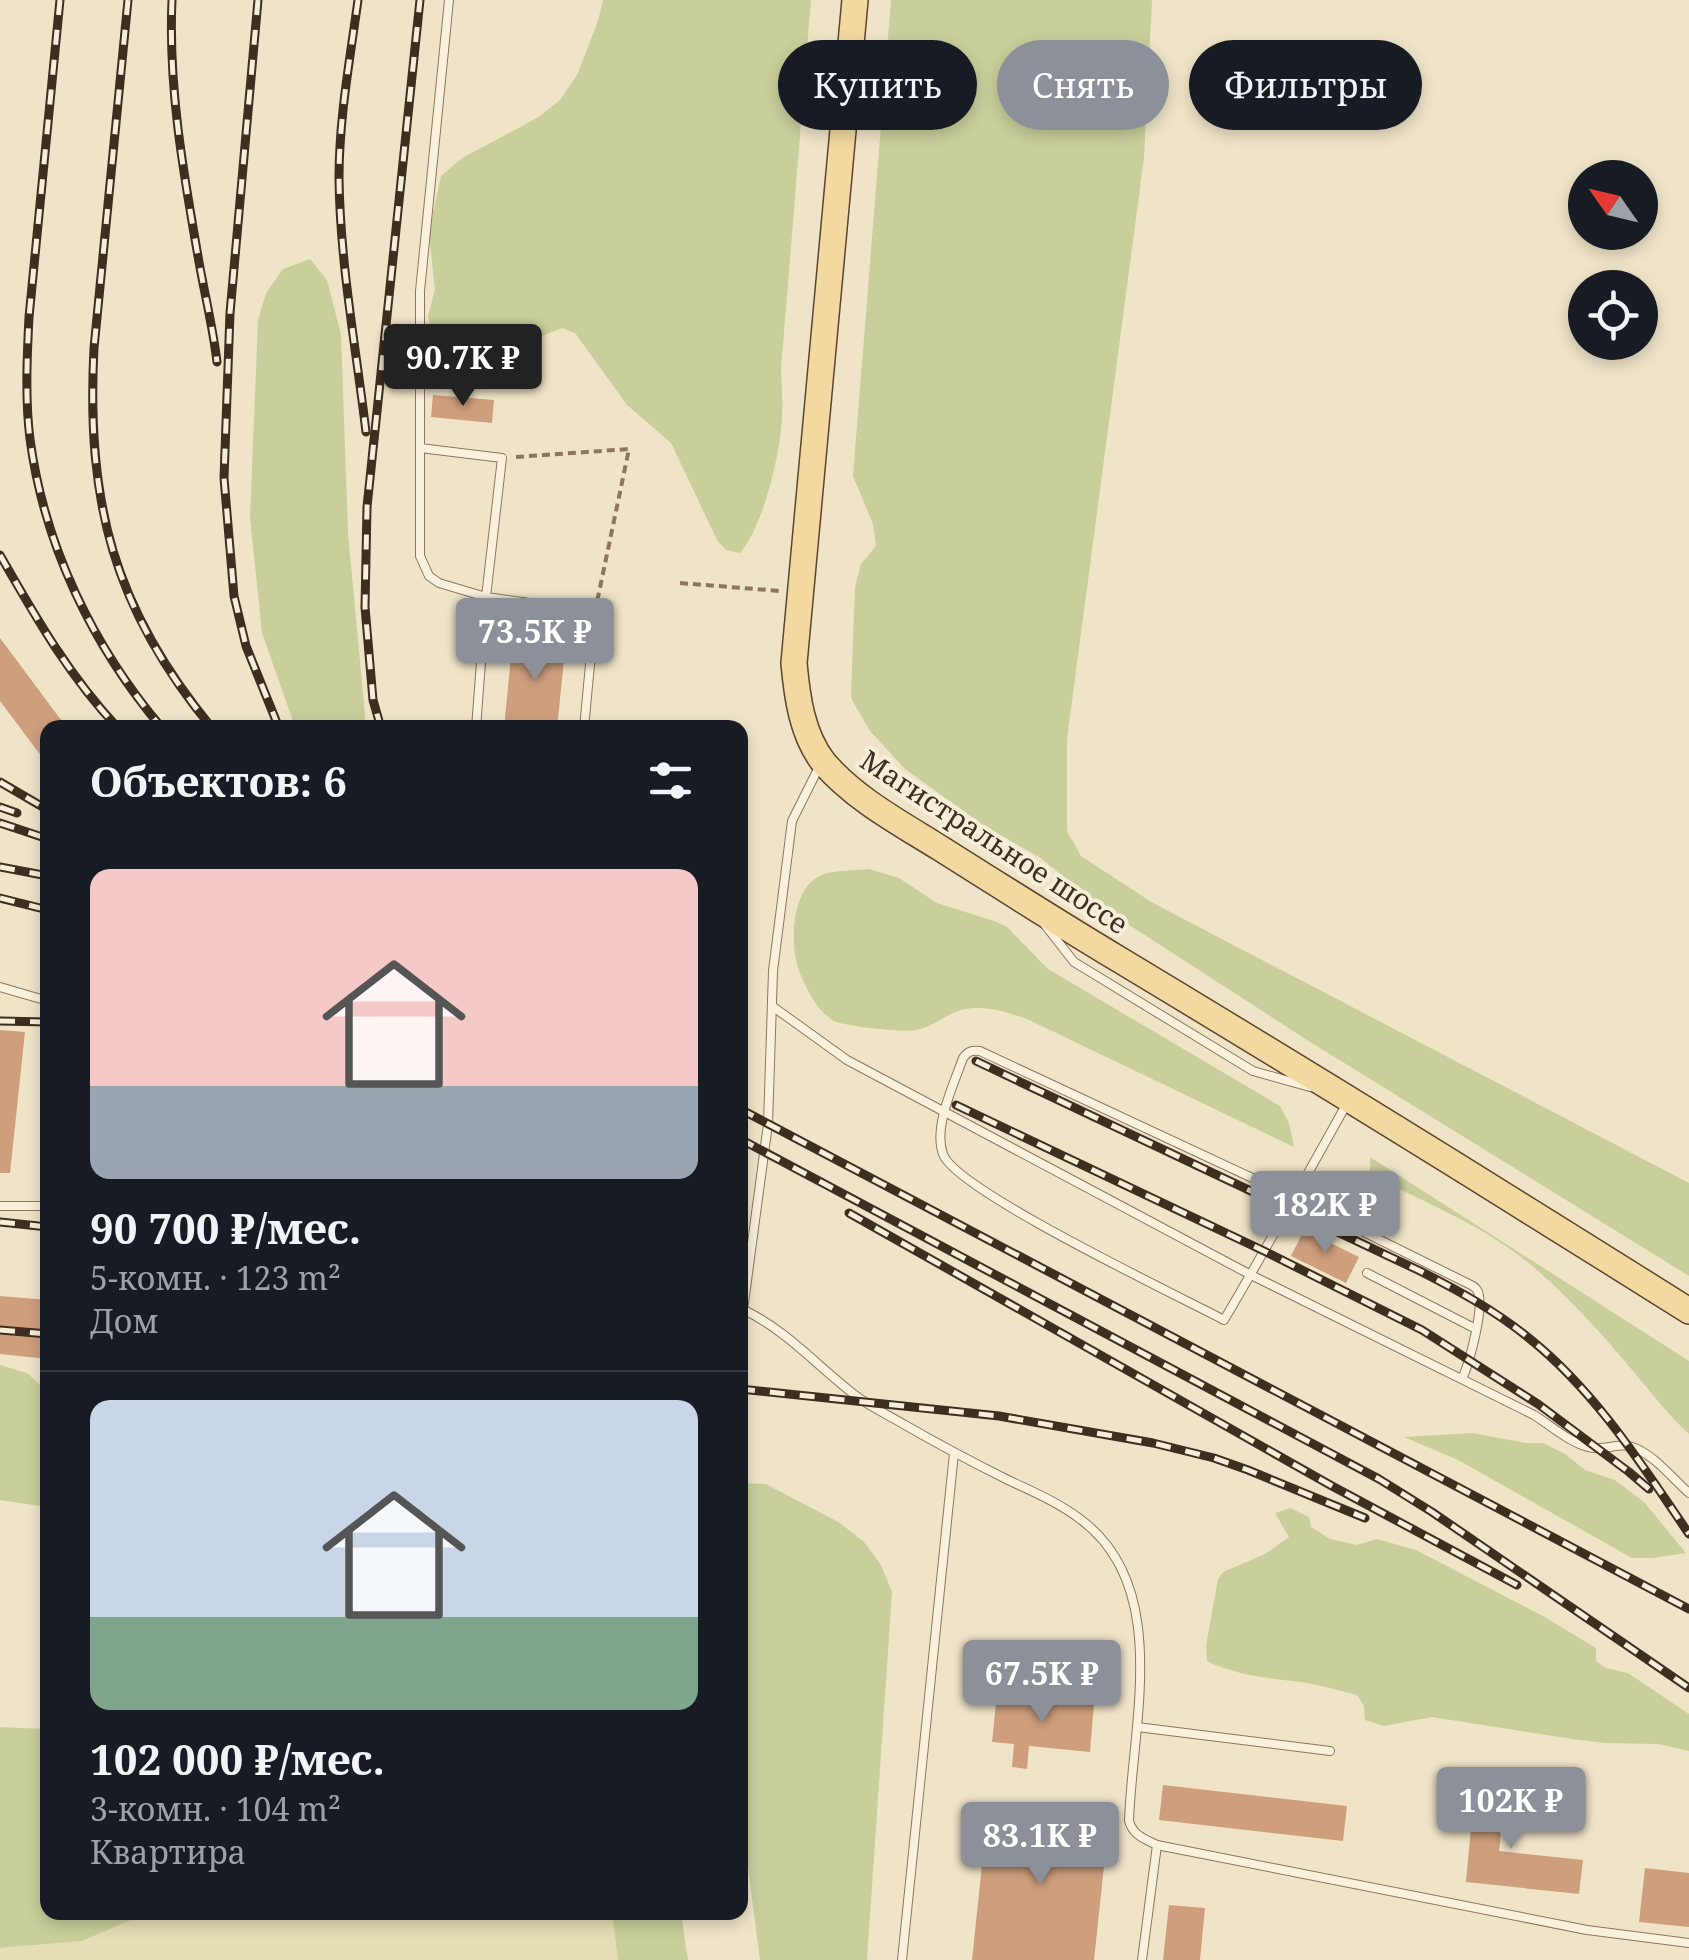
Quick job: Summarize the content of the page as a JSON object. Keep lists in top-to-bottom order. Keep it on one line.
{"streets":{"main road":["Магистральное шоссе"]},"north":"top left","page":{"chip":["Купить","Снять","Фильтры"],"price":["90.7K ₽","73.5K ₽","182K ₽","67.5K ₽","102K ₽","83.1K ₽"],"heading":"Объектов: 6","list":[{"name":"90 700 ₽/мес.","note":"5-комн. · 123 m² · Дом"},{"name":"102 000 ₽/мес.","note":"3-комн. · 104 m² · Квартира"}]}}
